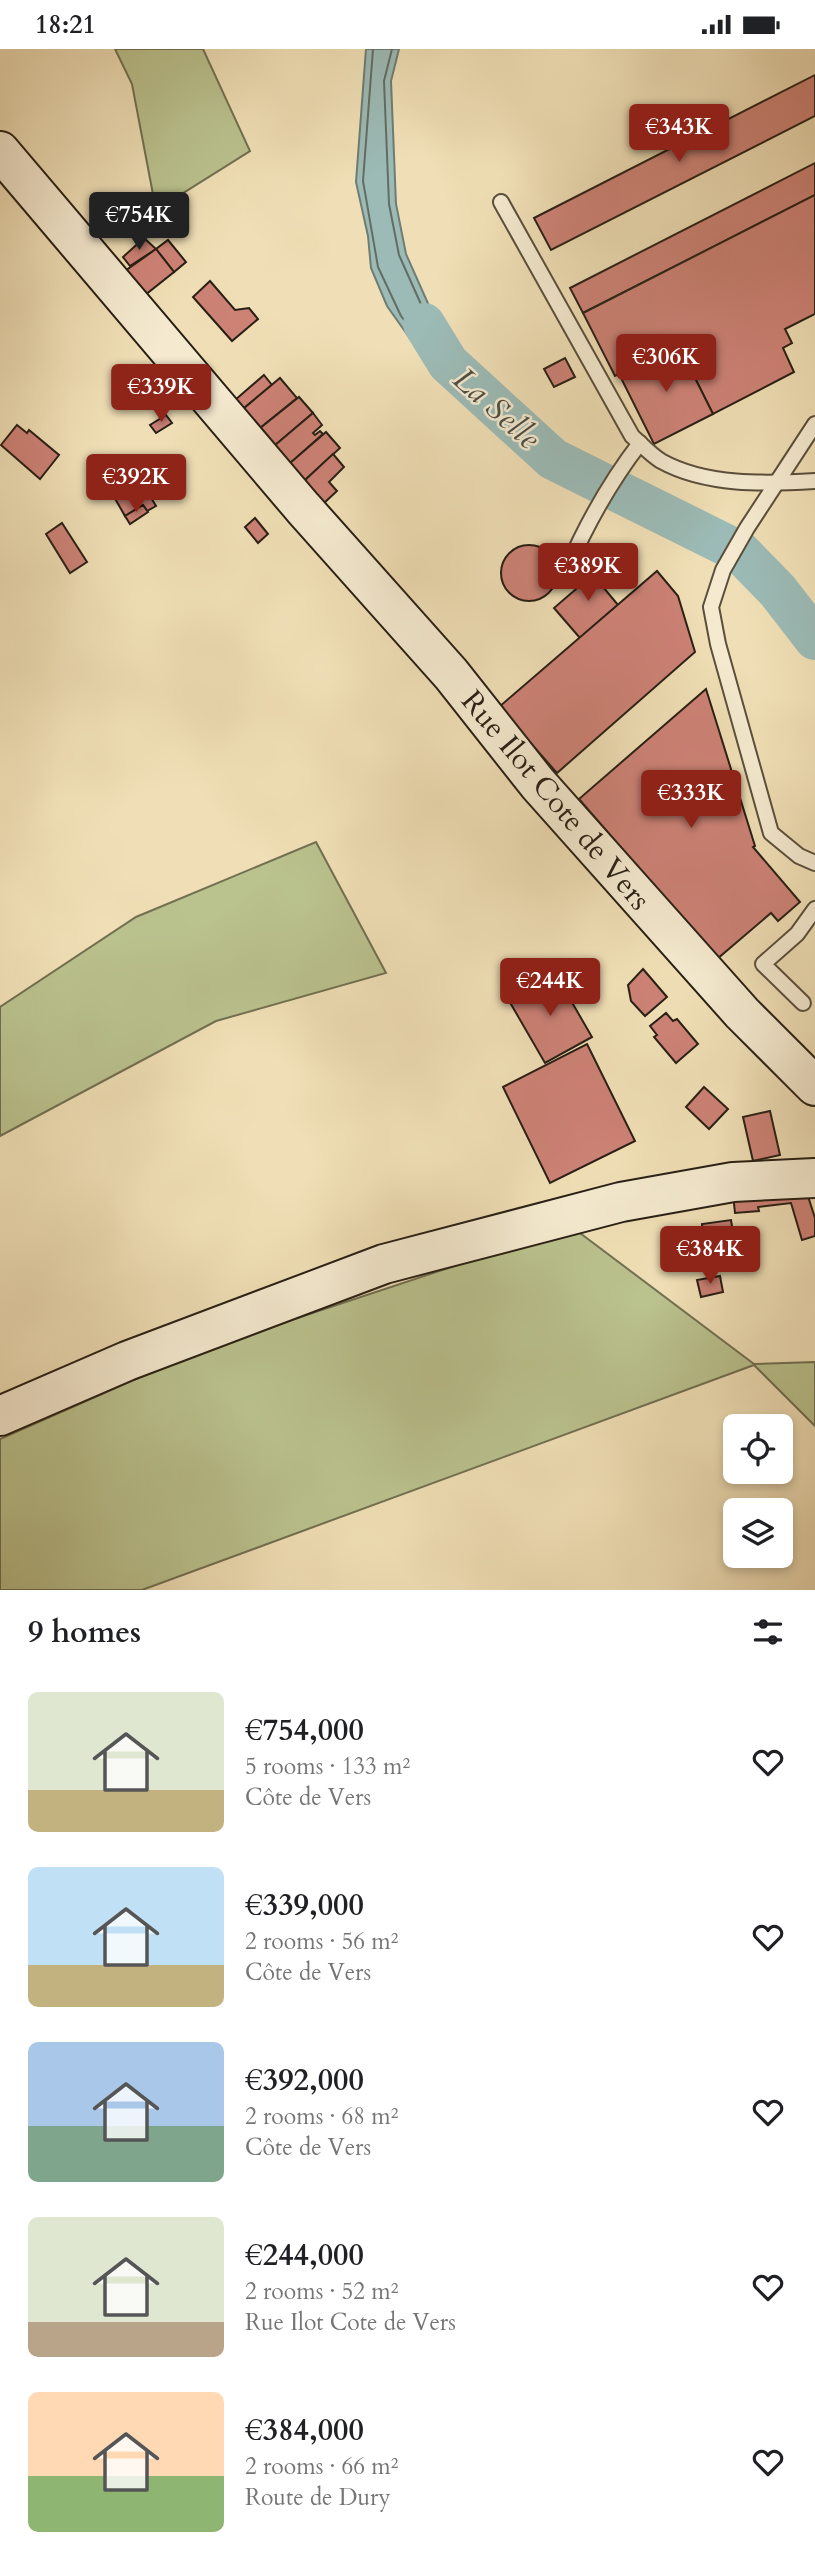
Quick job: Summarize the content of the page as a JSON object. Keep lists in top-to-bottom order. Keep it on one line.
{"streets":{"street":["Rue Ilot Cote de Vers"]},"water":["La Selle"],"page":{"status":"18:21","price":["€343K","€754K","€306K","€339K","€392K","€389K","€333K","€244K","€384K"],"heading":"9 homes","list":[{"name":"€754,000","note":"5 rooms · 133 m² · Côte de Vers"},{"name":"€339,000","note":"2 rooms · 56 m² · Côte de Vers"},{"name":"€392,000","note":"2 rooms · 68 m² · Côte de Vers"},{"name":"€244,000","note":"2 rooms · 52 m² · Rue Ilot Cote de Vers"},{"name":"€384,000","note":"2 rooms · 66 m² · Route de Dury"}]}}
